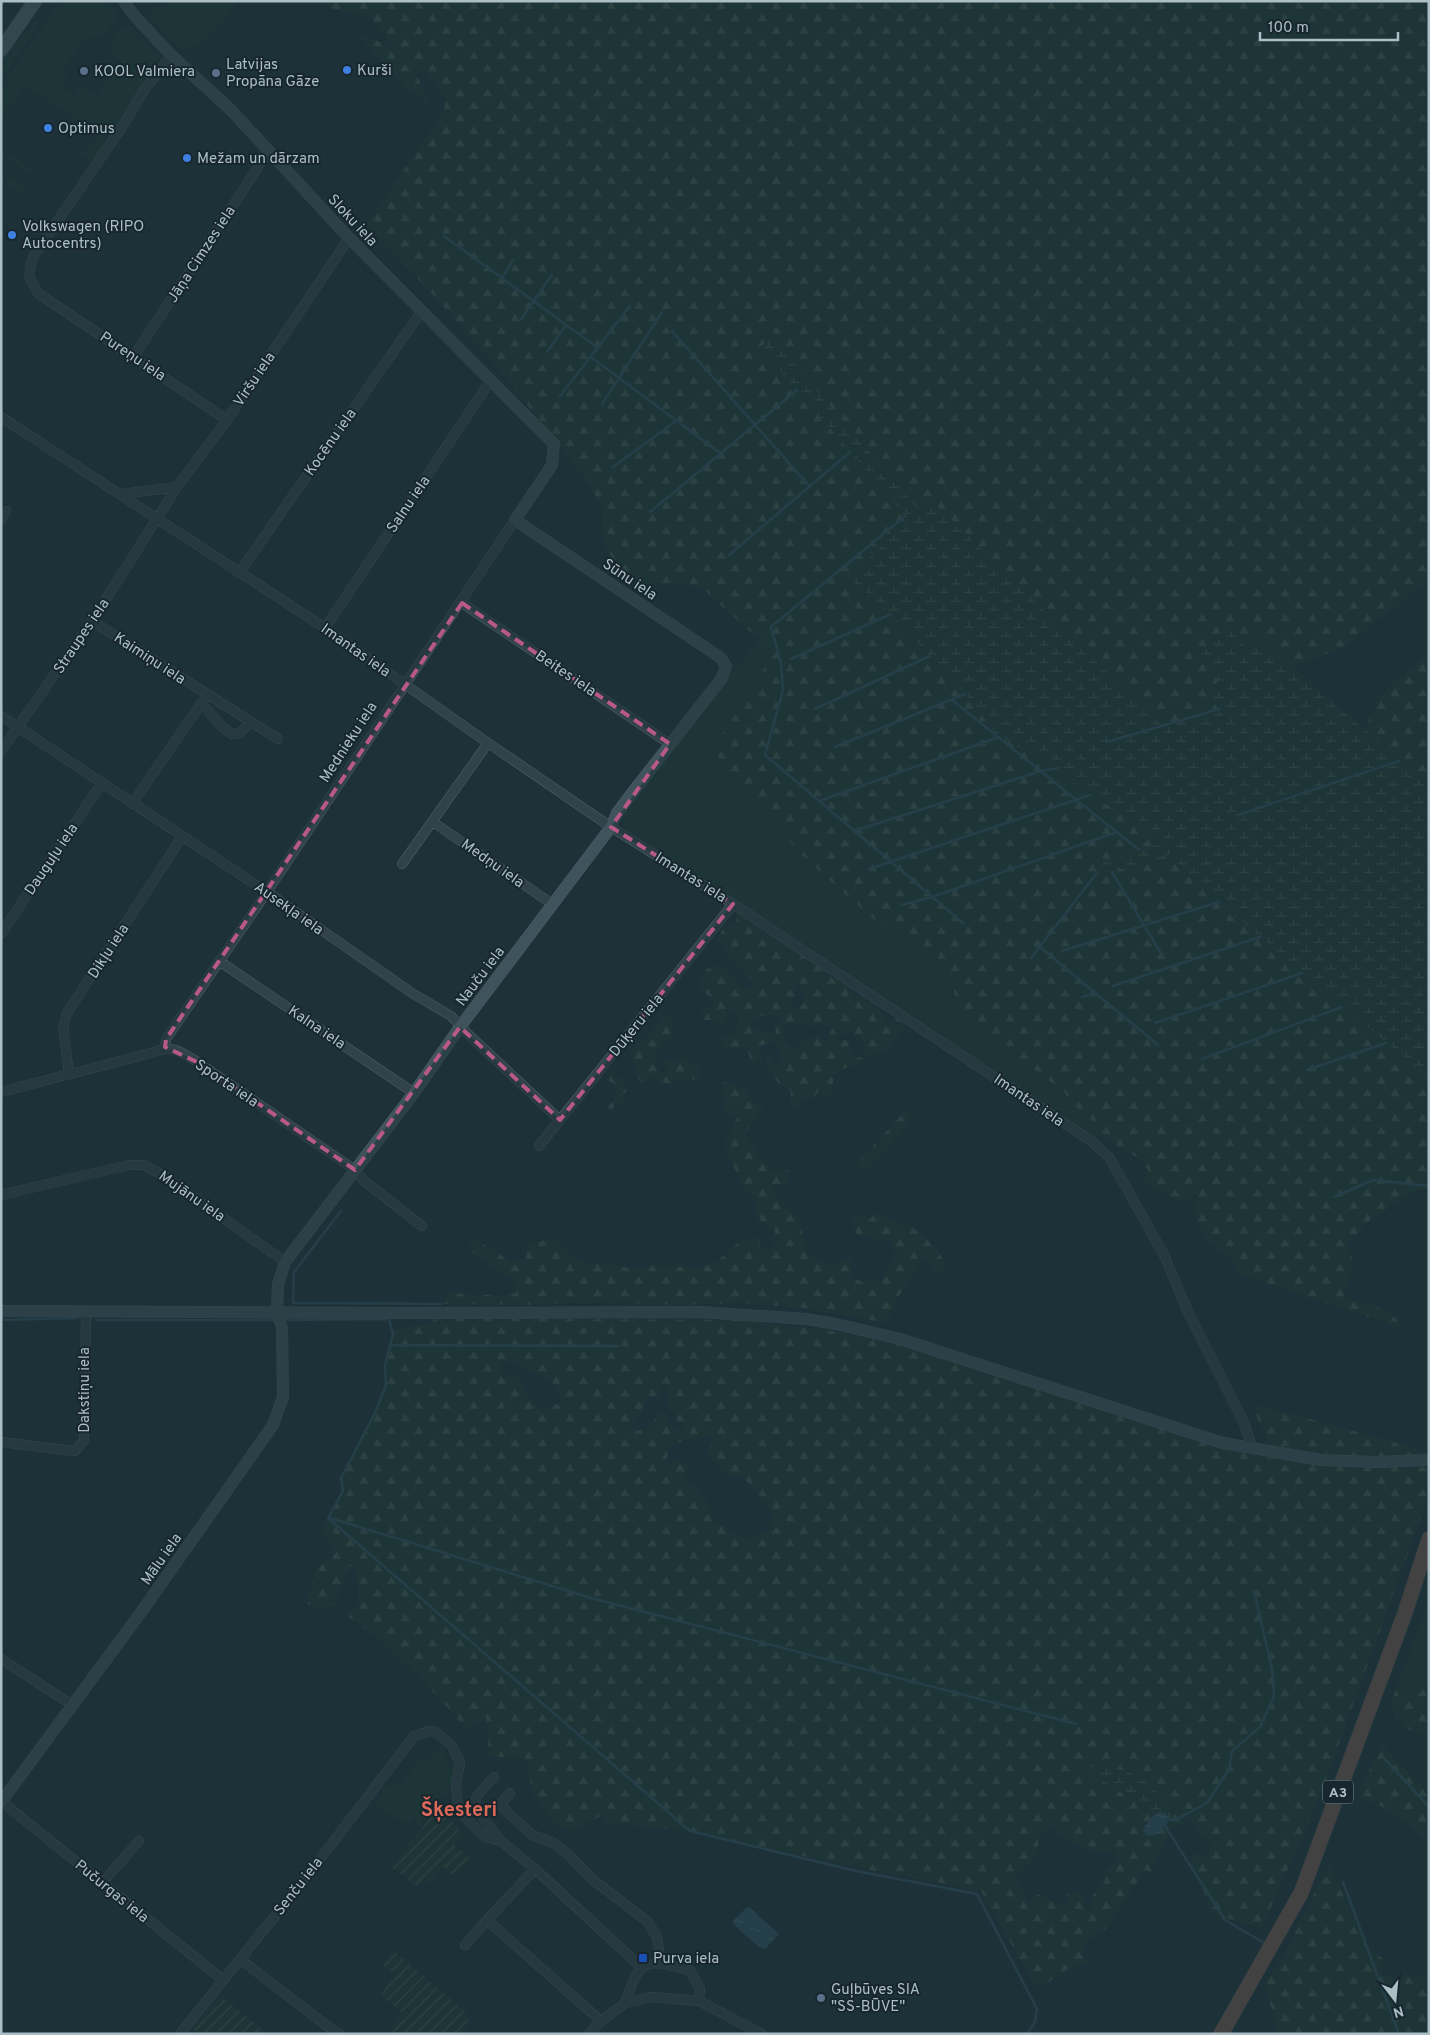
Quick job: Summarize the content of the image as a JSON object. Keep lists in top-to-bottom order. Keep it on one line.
{"streets":{"highway":["A3"],"street":["Sloku iela","Jāņa Cimzes iela","Pureņu iela","Viršu iela","Kocēnu iela","Salnu iela","Sūnu iela","Straupes iela","Imantas iela","Kaimiņu iela","Beites iela","Mednieku iela","Dauguļu iela","Medņu iela","Ausekļa iela","Dikļu iela","Nauču iela","Dūķeru iela","Kalna iela","Sporta iela","Mujānu iela","Dakstiņu iela","Mālu iela","Senču iela","Pučurgas iela"]},"crossings":[["Sloku iela","Jāņa Cimzes iela"],["Sloku iela","Pureņu iela"],["Sloku iela","Viršu iela"],["Sloku iela","Kocēnu iela"],["Sloku iela","Salnu iela"],["Sloku iela","Mednieku iela"],["Jāņa Cimzes iela","Pureņu iela"],["Pureņu iela","Viršu iela"],["Viršu iela","Straupes iela"],["Viršu iela","Imantas iela"],["Kocēnu iela","Imantas iela"],["Salnu iela","Imantas iela"],["Sūnu iela","Mednieku iela"],["Sūnu iela","Nauču iela"],["Straupes iela","Imantas iela"],["Straupes iela","Kaimiņu iela"],["Straupes iela","Ausekļa iela"],["Imantas iela","Mednieku iela"],["Imantas iela","Nauču iela"],["Imantas iela","Dūķeru iela"],["Beites iela","Mednieku iela"],["Beites iela","Nauču iela"],["Mednieku iela","Ausekļa iela"],["Mednieku iela","Kalna iela"],["Mednieku iela","Sporta iela"],["Dauguļu iela","Ausekļa iela"],["Medņu iela","Nauču iela"],["Ausekļa iela","Dikļu iela"],["Ausekļa iela","Nauču iela"],["Ausekļa iela","Dūķeru iela"],["Nauču iela","Kalna iela"],["Nauču iela","Sporta iela"],["Nauču iela","Mujānu iela"],["Nauču iela","Mālu iela"],["Mālu iela","Pučurgas iela"],["Senču iela","Pučurgas iela"]],"districts":["Šķesteri"],"places":{"other":["Kurši","KOOL Valmiera","Latvijas Propāna Gāze","Optimus","Mežam un dārzam","Volkswagen (RIPO Autocentrs)","Guļbūves SIA \"SS-BŪVE\""],"transit":["Purva iela"]},"scale_bar":"100 m","north":"bottom"}
